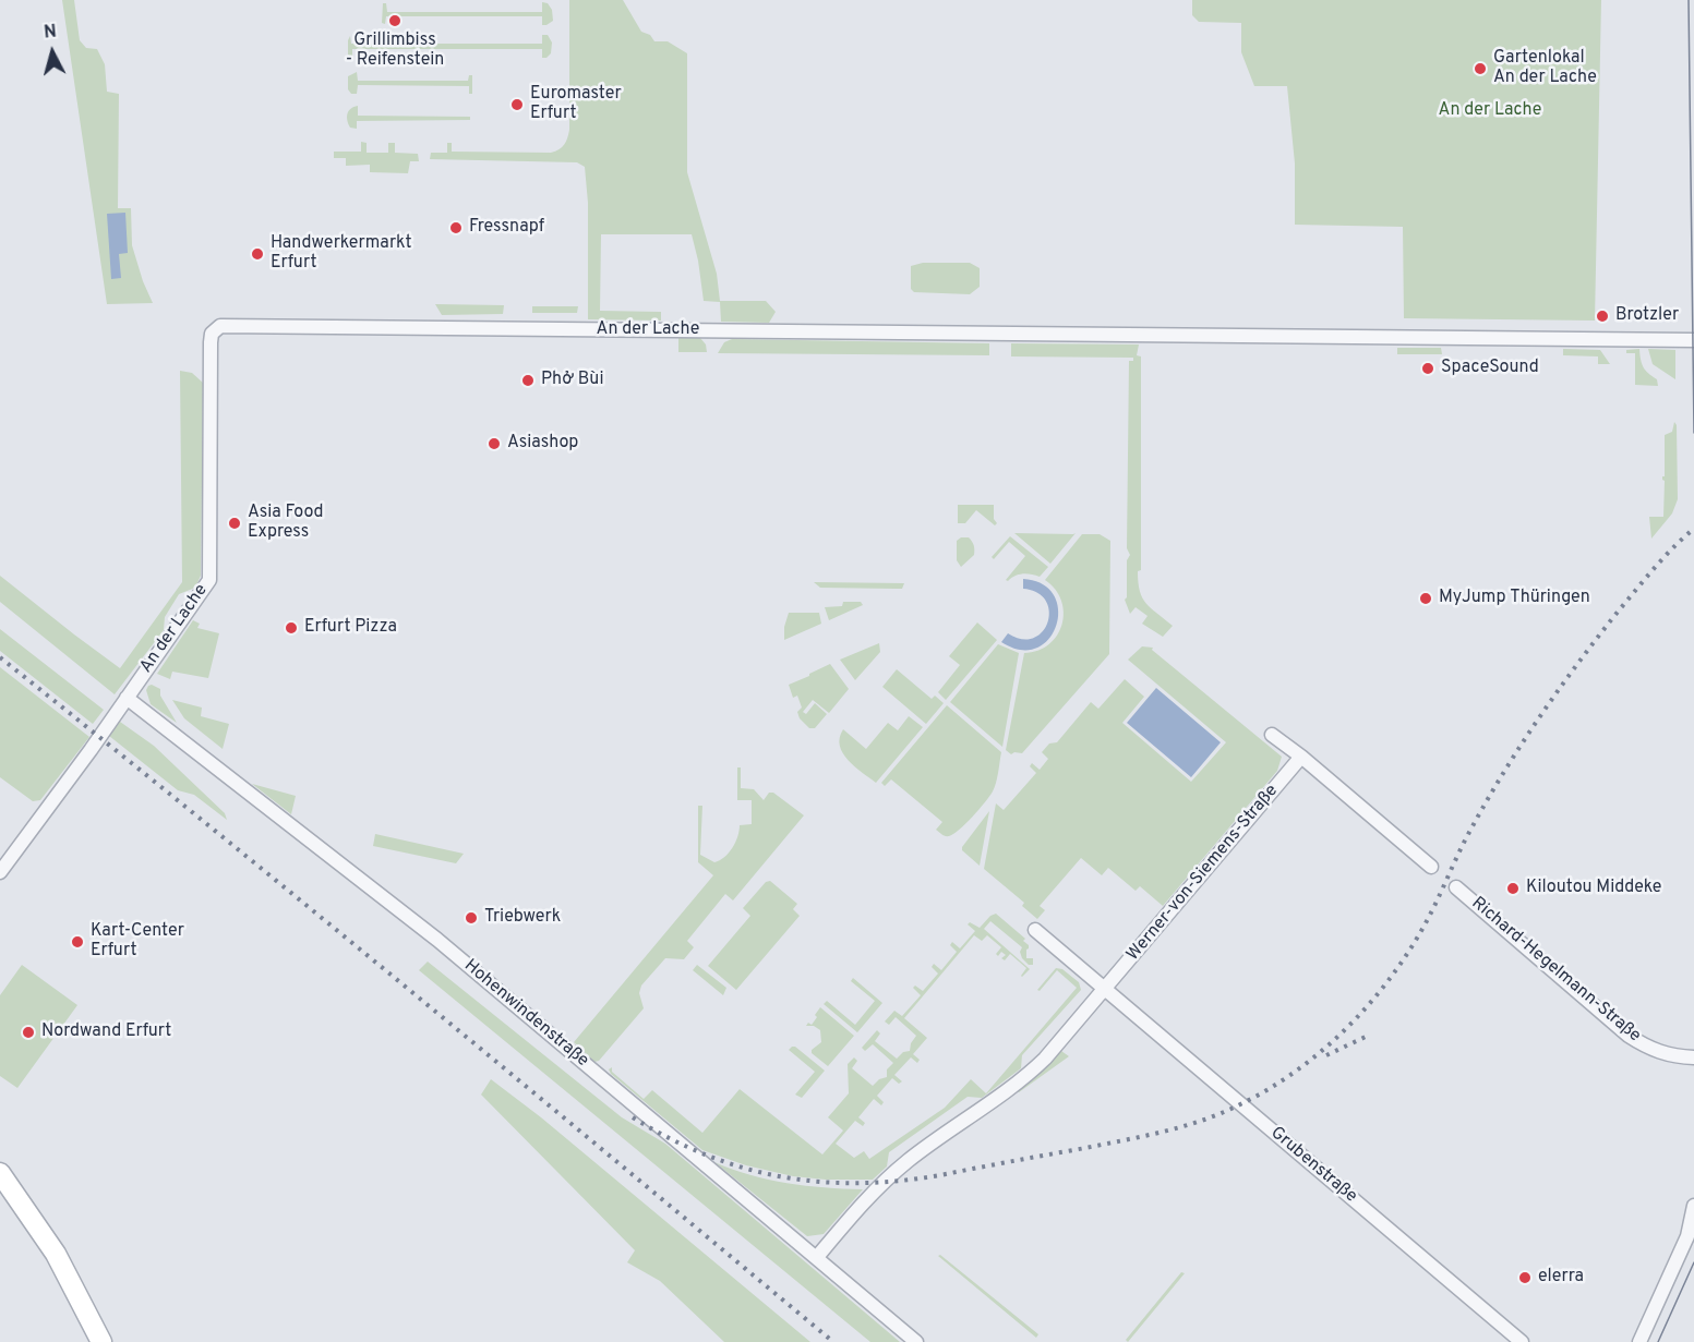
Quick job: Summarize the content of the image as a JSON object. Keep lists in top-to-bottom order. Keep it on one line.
{"streets":{"street":["An der Lache","Werner-von-Siemens-Straße","Richard-Hegelmann-Straße","Hohenwindenstraße","Grubenstraße"]},"crossings":[["An der Lache","Hohenwindenstraße"],["Werner-von-Siemens-Straße","Hohenwindenstraße"],["Werner-von-Siemens-Straße","Grubenstraße"]],"parks":["An der Lache"],"places":["Grillimbiss - Reifenstein","Gartenlokal An der Lache","Euromaster Erfurt","Fressnapf","Handwerkermarkt Erfurt","Brotzler","SpaceSound","Phở Bùi","Asiashop","Asia Food Express","MyJump Thüringen","Erfurt Pizza","Kiloutou Middeke","Triebwerk","Kart-Center Erfurt","Nordwand Erfurt","elerra"],"north":"top"}
